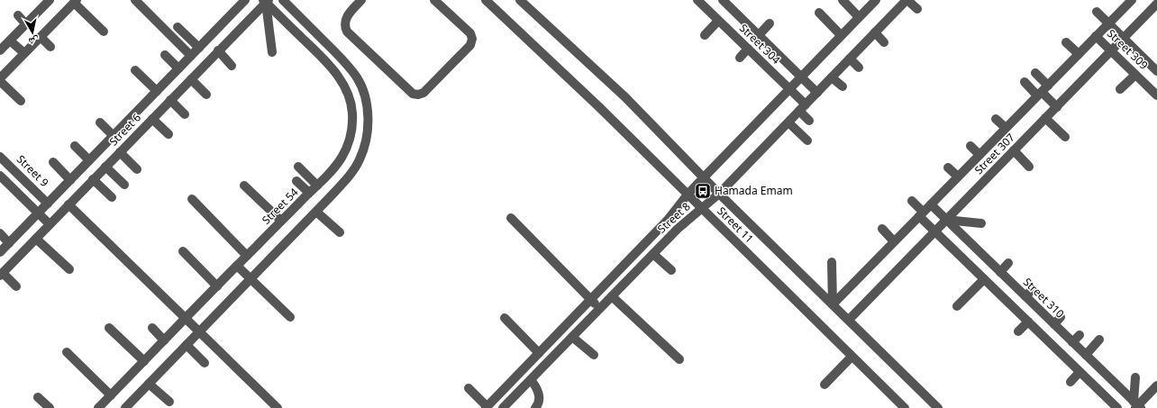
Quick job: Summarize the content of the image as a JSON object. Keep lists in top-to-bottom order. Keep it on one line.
{"streets":{"street":["Street 304","Street 309","Street 6","Street 307","Street 9","Street 54","Street 8","Street 11","Street 310"]},"crossings":[["Street 304","Street 8"],["Street 309","Street 307"],["Street 6","Street 9"],["Street 6","Street 54"],["Street 307","Street 11"],["Street 307","Street 310"],["Street 8","Street 11"]],"places":{"bus stop":["Hamada Emam"]},"north":"bottom"}
